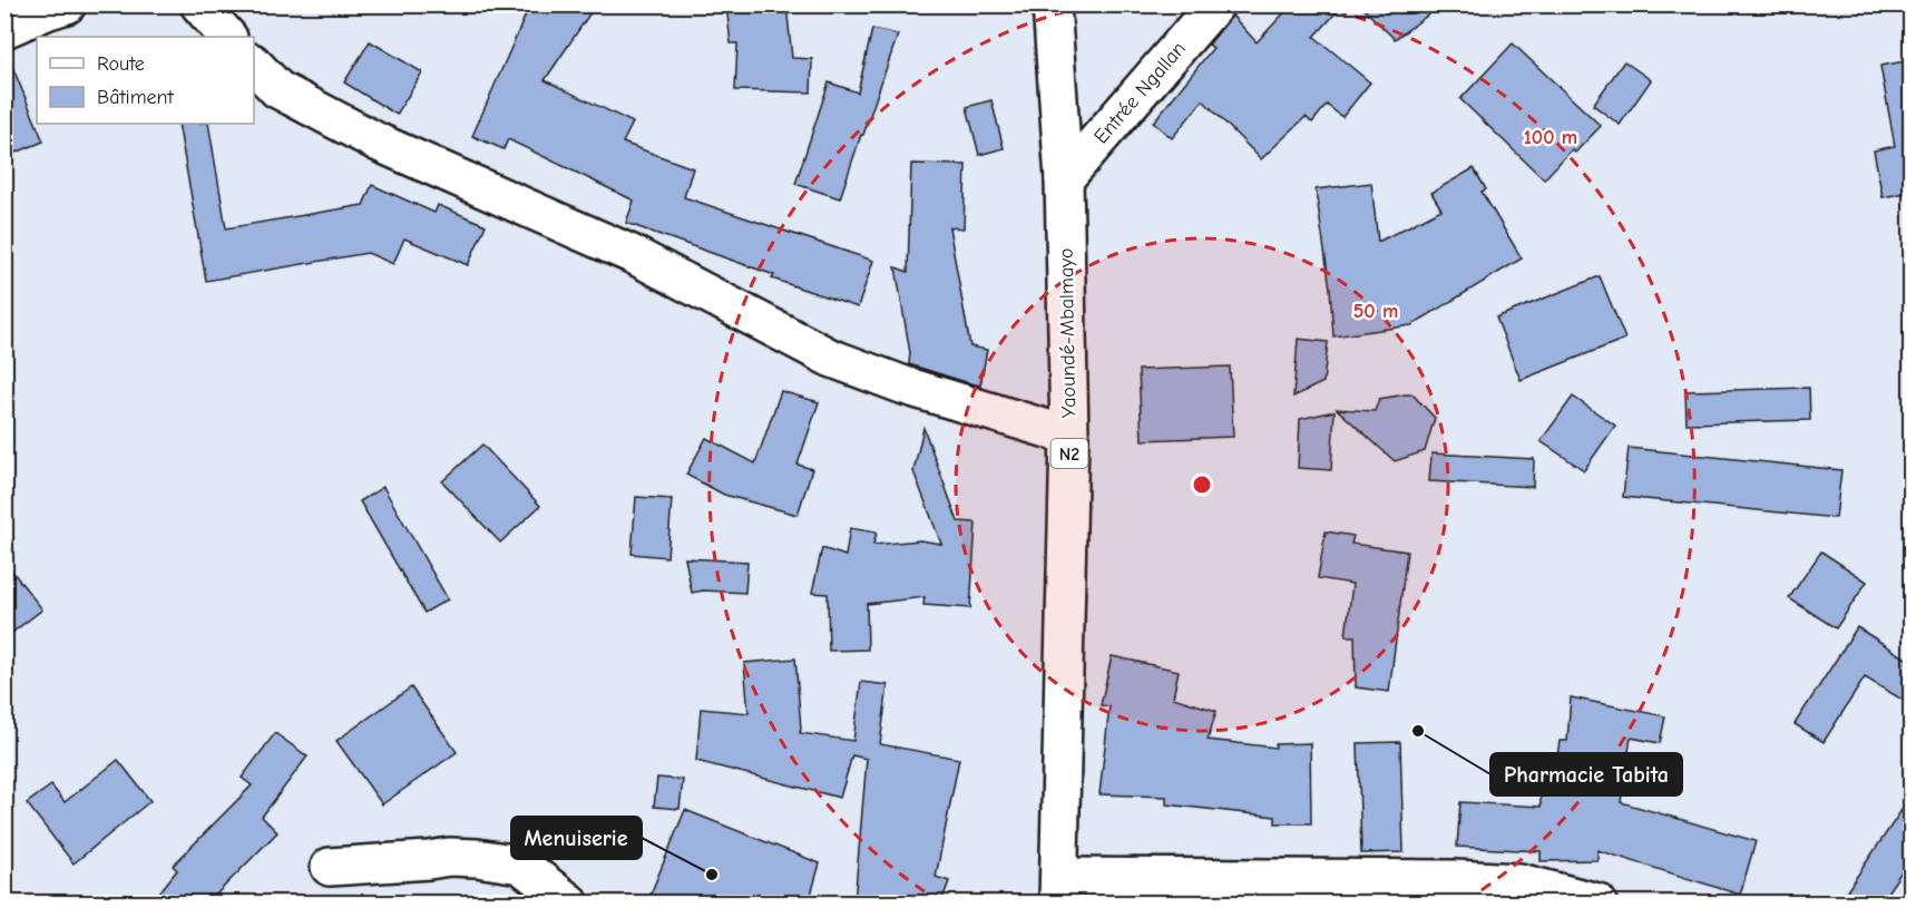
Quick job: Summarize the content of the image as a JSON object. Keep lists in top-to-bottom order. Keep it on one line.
{"streets":{"main road":["Entrée Ngallan","Yaoundé-Mbalmayo","N2"]},"crossings":[["Entrée Ngallan","Yaoundé-Mbalmayo"]],"places":["Pharmacie Tabita","Menuiserie"],"legend":["Route","Bâtiment"],"rings":["100 m","50 m"]}
